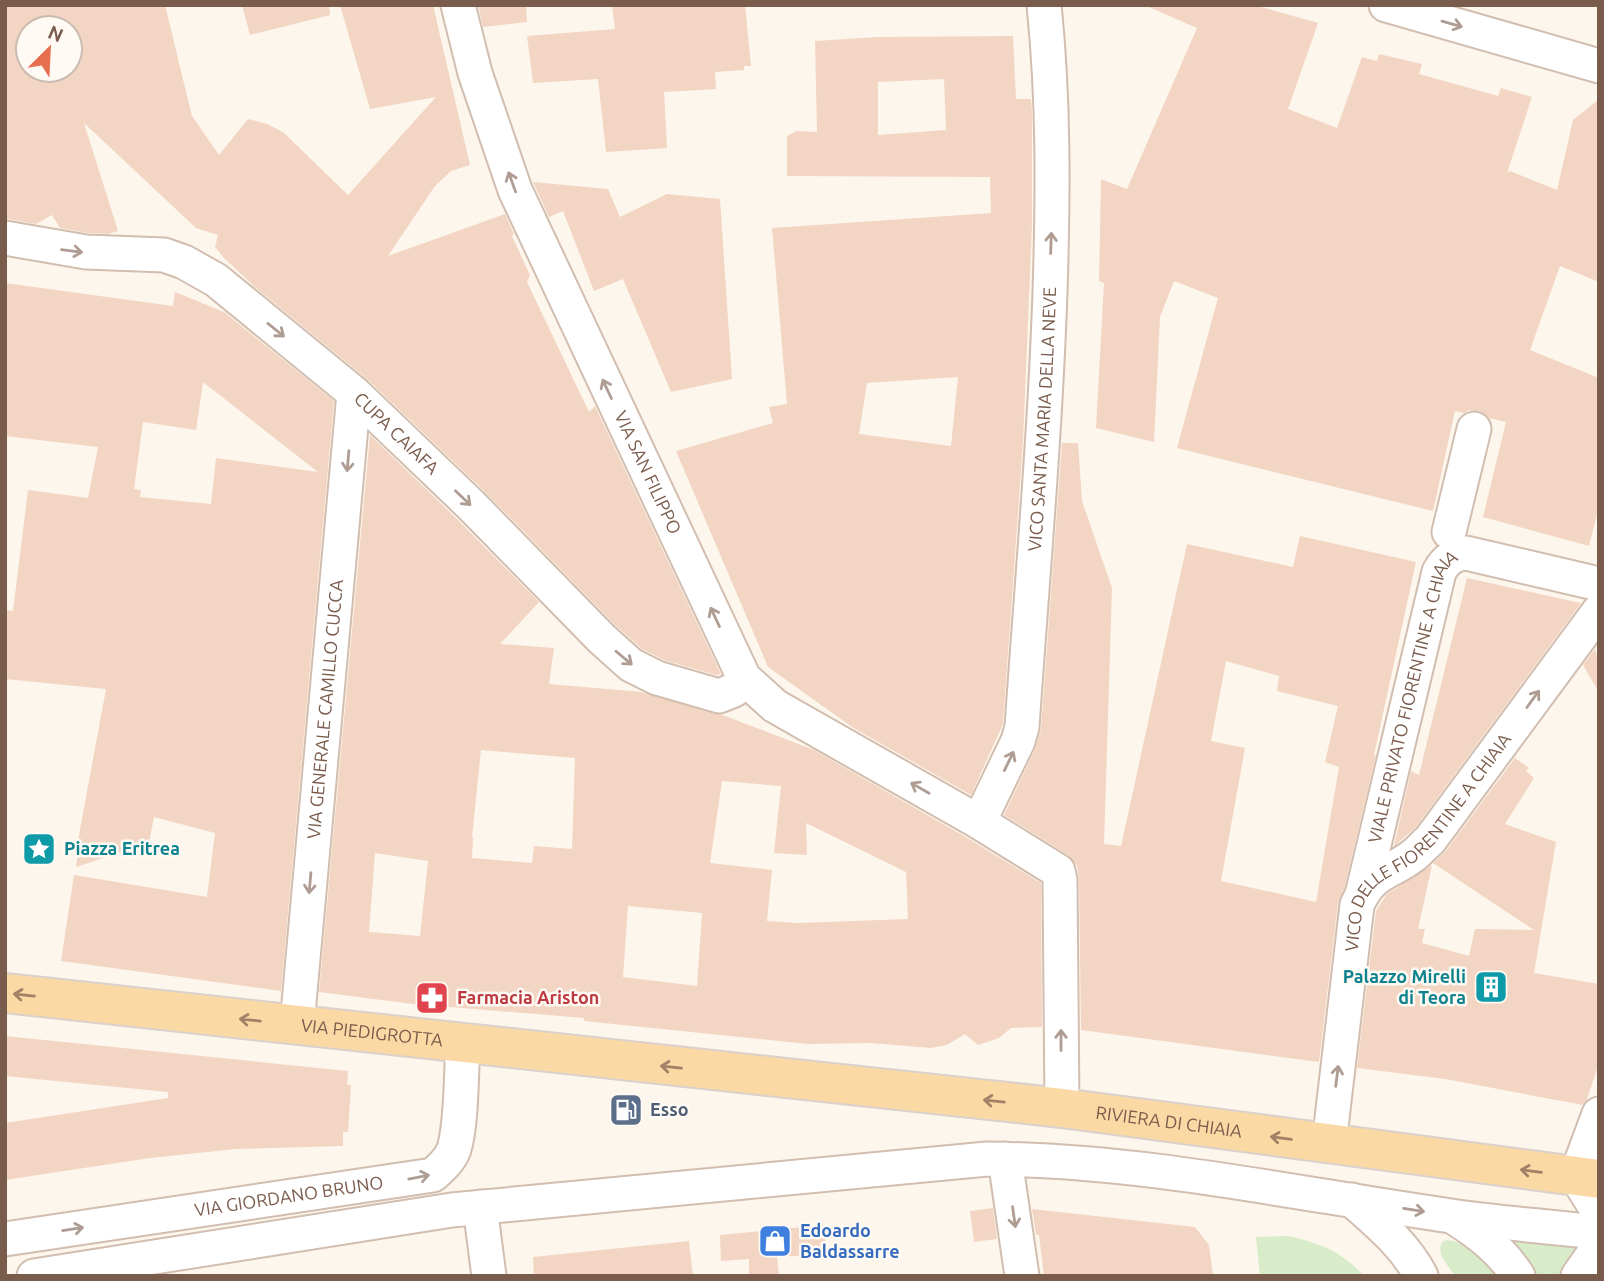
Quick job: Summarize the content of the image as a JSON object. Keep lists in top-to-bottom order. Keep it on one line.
{"streets":{"main road":["VIA PIEDIGROTTA","RIVIERA DI CHIAIA"],"street":["VICO SANTA MARIA DELLA NEVE","CUPA CAIAFA","VIA SAN FILIPPO","VIALE PRIVATO FIORENTINE A CHIAIA","VIA GENERALE CAMILLO CUCCA","VICO DELLE FIORENTINE A CHIAIA","VIA GIORDANO BRUNO"]},"crossings":[["VICO SANTA MARIA DELLA NEVE","VIA SAN FILIPPO"],["CUPA CAIAFA","VIA SAN FILIPPO"],["CUPA CAIAFA","VIA GENERALE CAMILLO CUCCA"],["VIA SAN FILIPPO","RIVIERA DI CHIAIA"],["VIALE PRIVATO FIORENTINE A CHIAIA","VICO DELLE FIORENTINE A CHIAIA"],["VIA GENERALE CAMILLO CUCCA","VIA PIEDIGROTTA"],["VICO DELLE FIORENTINE A CHIAIA","RIVIERA DI CHIAIA"],["VIA PIEDIGROTTA","RIVIERA DI CHIAIA"],["VIA PIEDIGROTTA","VIA GIORDANO BRUNO"]],"one_way":["VICO SANTA MARIA DELLA NEVE","CUPA CAIAFA","VIA SAN FILIPPO","VIA GENERALE CAMILLO CUCCA","VICO DELLE FIORENTINE A CHIAIA","VIA PIEDIGROTTA","RIVIERA DI CHIAIA"],"places":{"place":["Piazza Eritrea"],"building":["Palazzo Mirelli di Teora"],"pharmacy":["Farmacia Ariston"],"fuel station":["Esso"],"shop":["Edoardo Baldassarre"]},"north":"top right"}
